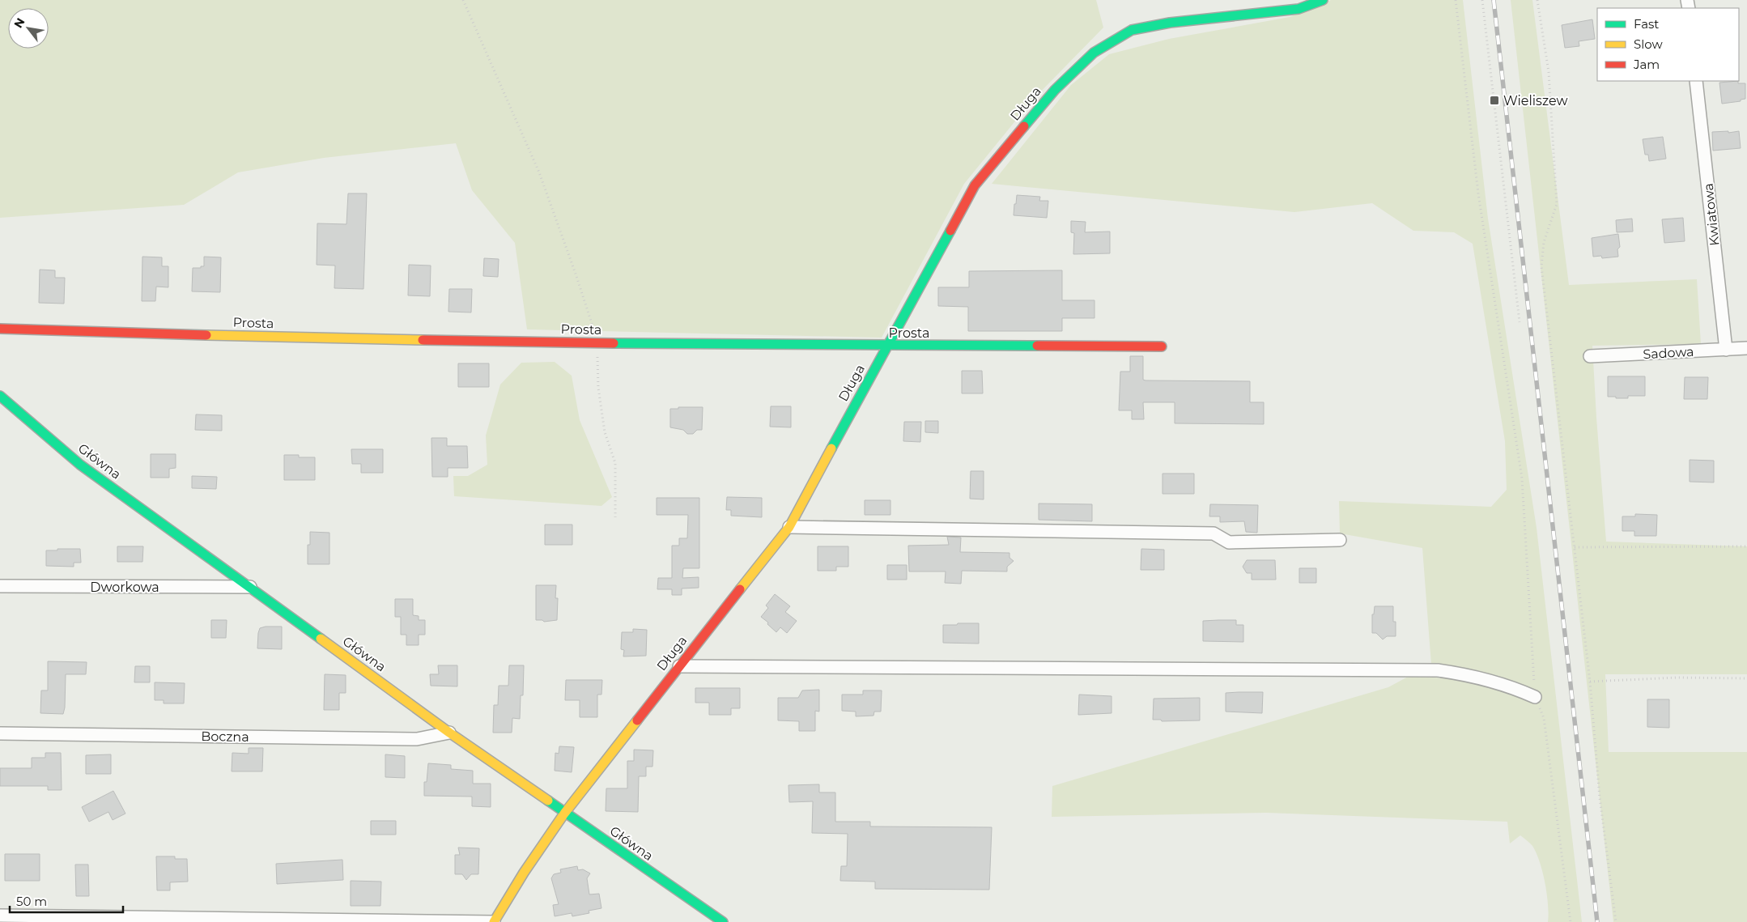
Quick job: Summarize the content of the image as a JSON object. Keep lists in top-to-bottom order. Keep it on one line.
{"streets":{"street":["Długa","Kwiatowa","Prosta","Sadowa","Główna","Dworkowa","Boczna"]},"crossings":[["Długa","Prosta"],["Długa","Główna"],["Kwiatowa","Sadowa"],["Główna","Dworkowa"],["Główna","Boczna"]],"places":{"transit":["Wieliszew"]},"legend":["Fast","Slow","Jam"],"scale_bar":"50 m","north":"top left"}
